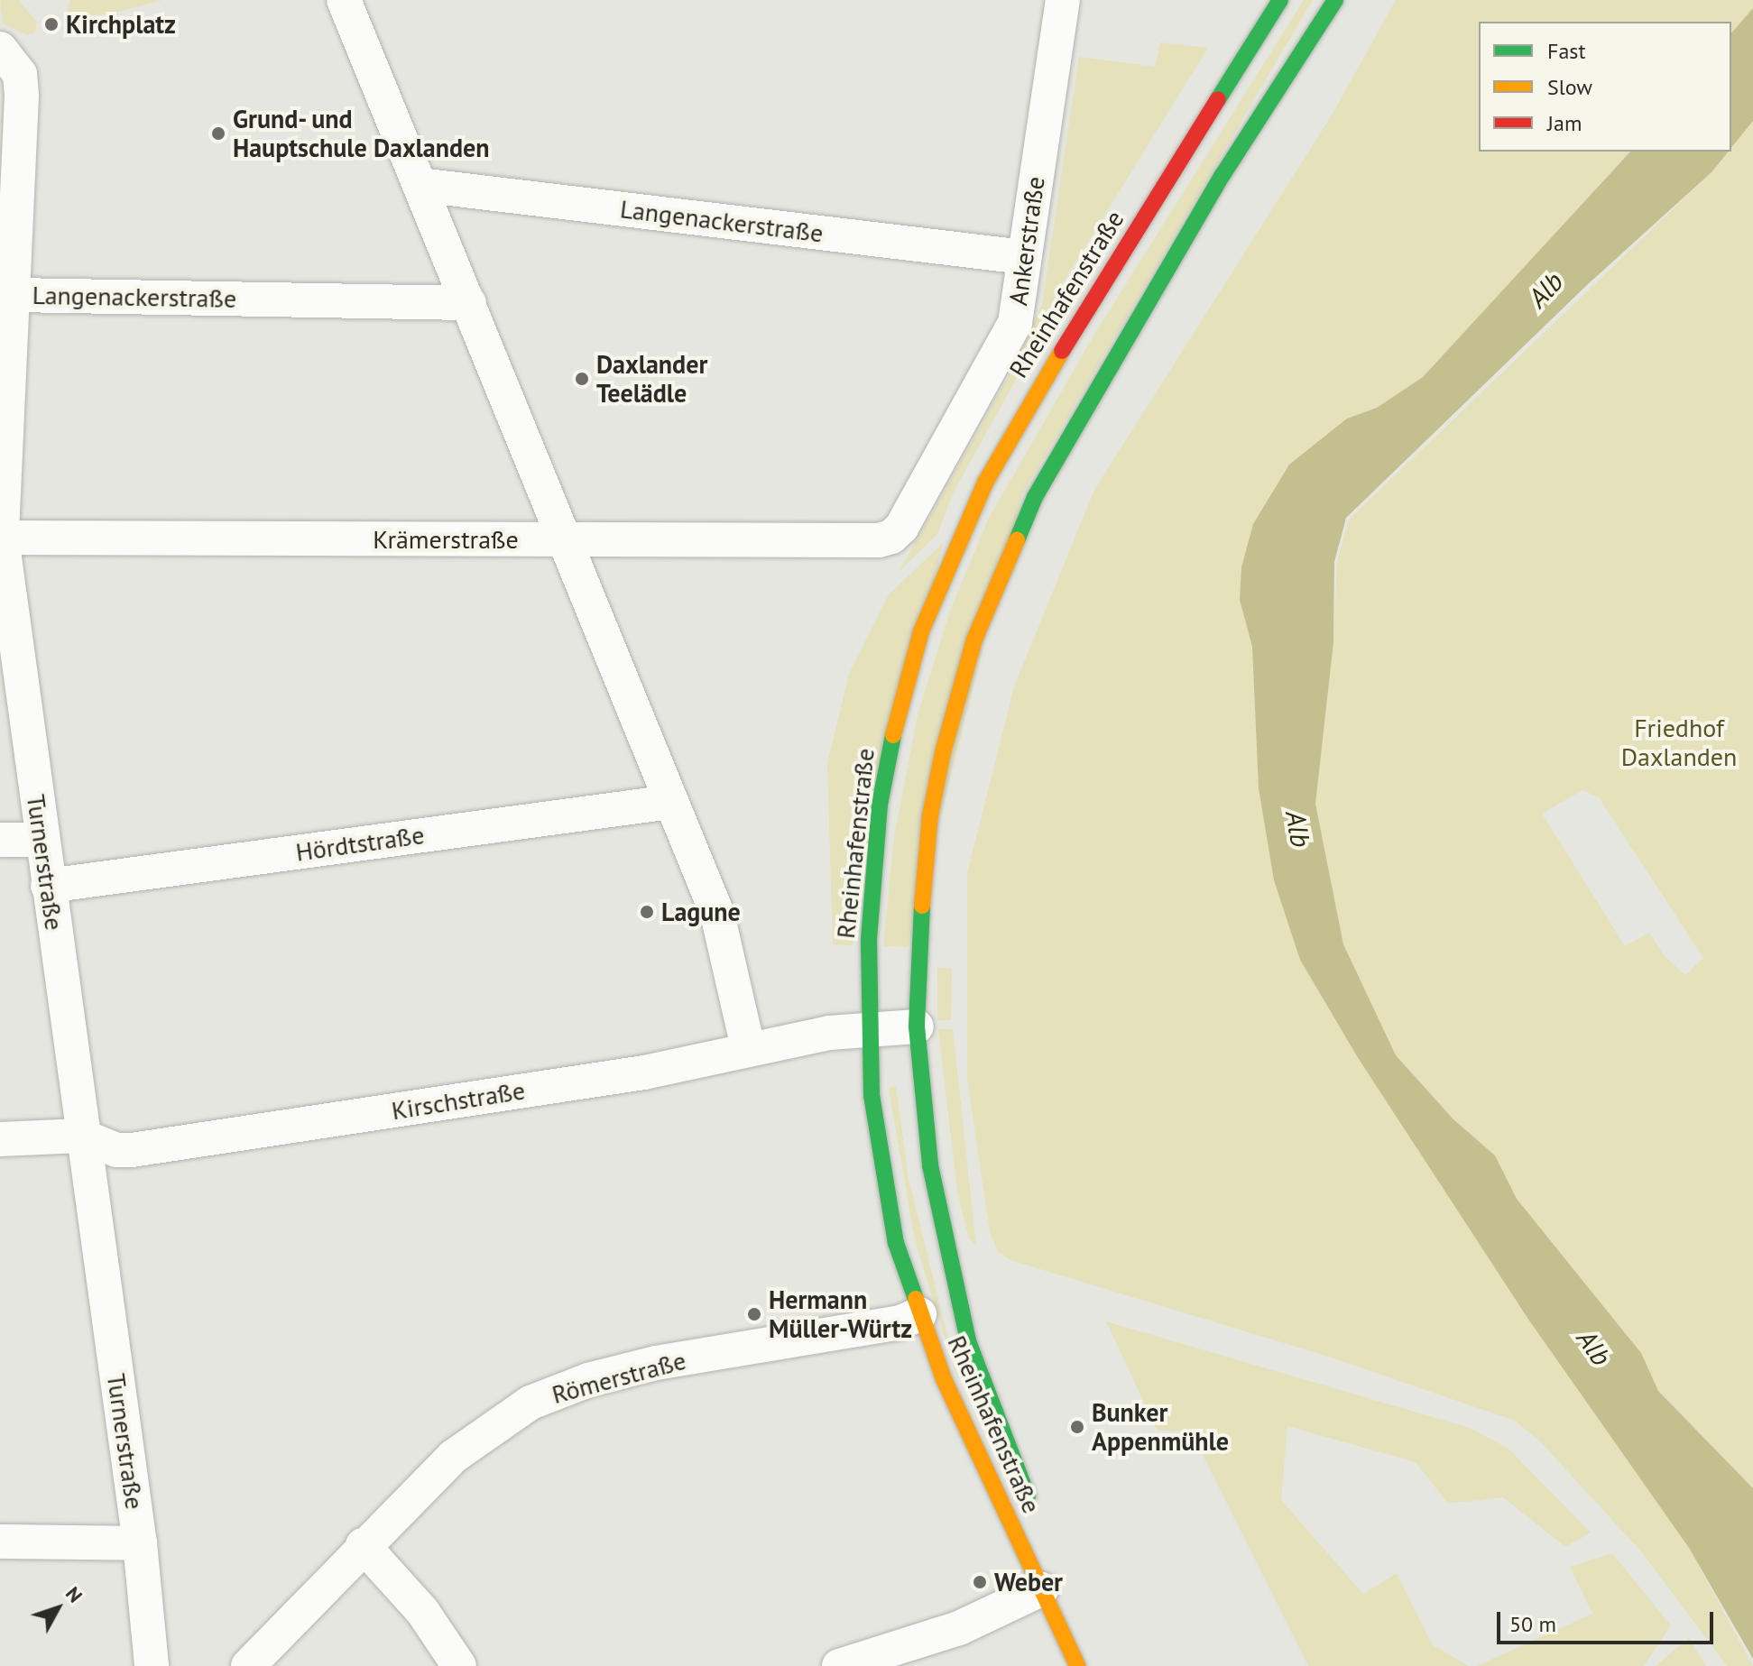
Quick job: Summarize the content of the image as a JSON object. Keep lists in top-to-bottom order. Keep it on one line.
{"streets":{"main road":["Rheinhafenstraße"],"street":["Langenackerstraße","Ankerstraße","Krämerstraße","Hördtstraße","Turnerstraße","Kirschstraße","Römerstraße"]},"crossings":[["Langenackerstraße","Ankerstraße"],["Langenackerstraße","Turnerstraße"],["Ankerstraße","Krämerstraße"],["Rheinhafenstraße","Kirschstraße"],["Rheinhafenstraße","Römerstraße"],["Krämerstraße","Turnerstraße"],["Hördtstraße","Turnerstraße"],["Turnerstraße","Kirschstraße"]],"water":["Alb"],"parks":["Friedhof Daxlanden"],"places":["Kirchplatz","Grund- und Hauptschule Daxlanden","Daxlander Teelädle","Lagune","Hermann Müller-Würtz","Bunker Appenmühle","Weber"],"legend":["Fast","Slow","Jam"],"scale_bar":"50 m","north":"top right"}
